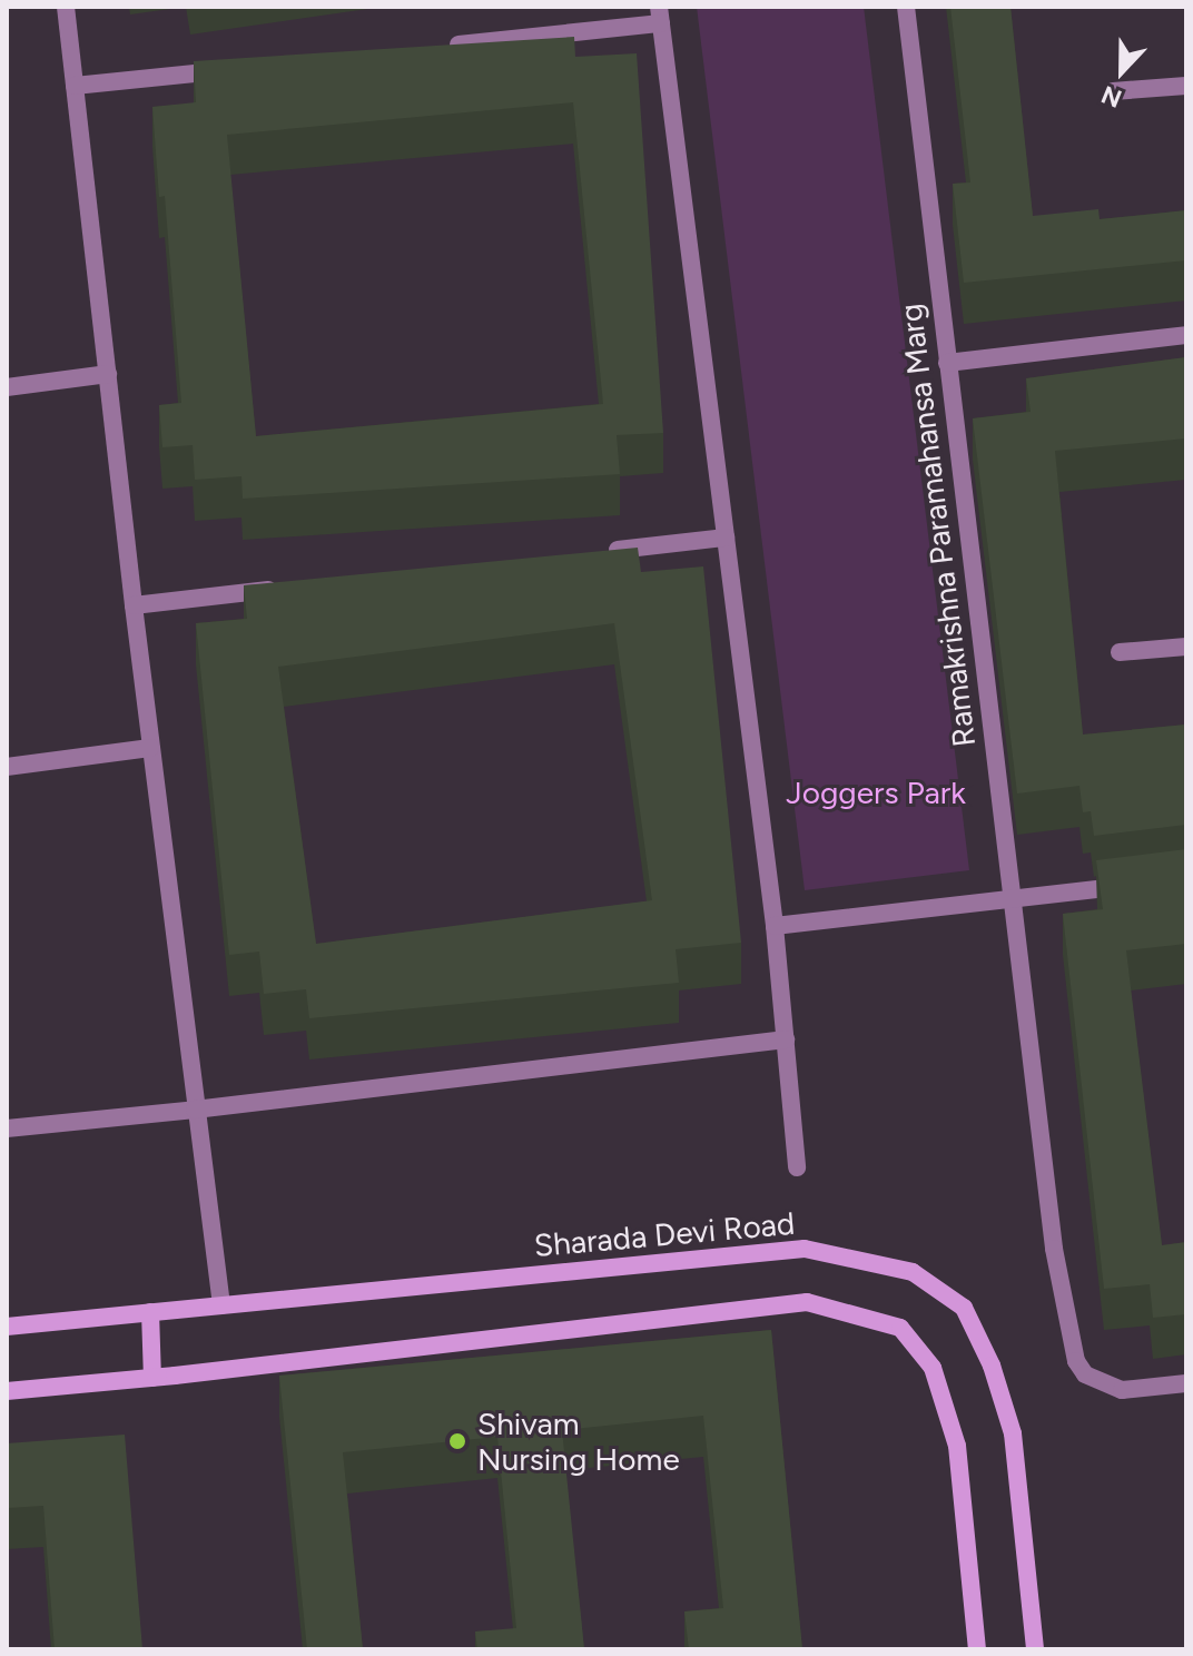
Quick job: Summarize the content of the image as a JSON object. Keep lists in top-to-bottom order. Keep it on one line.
{"streets":{"street":["Ramakrishna Paramahansa Marg","Sharada Devi Road"]},"parks":["Joggers Park"],"places":["Shivam Nursing Home"],"north":"bottom"}
